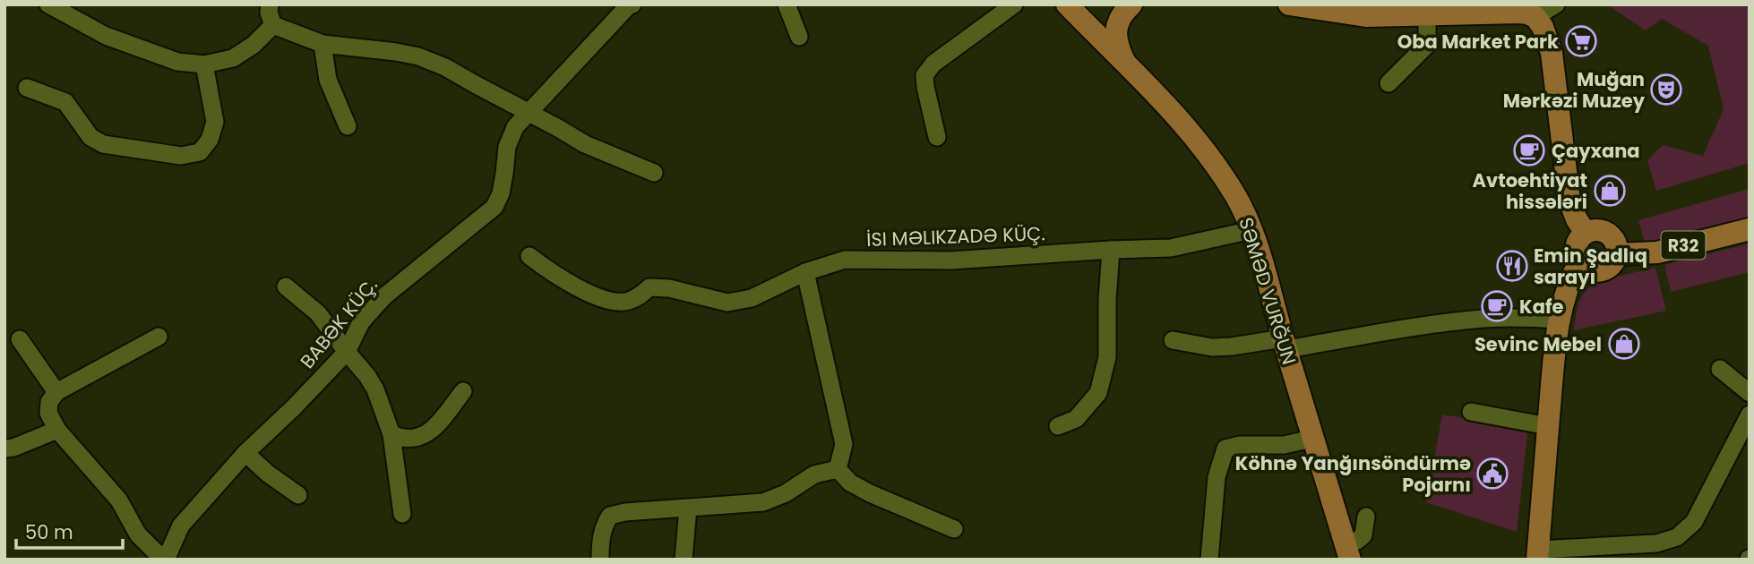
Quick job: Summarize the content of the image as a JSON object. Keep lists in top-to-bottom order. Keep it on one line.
{"streets":{"main road":["R32","SƏMƏD VURĞUN"],"street":["İSI MƏLIKZADƏ KÜÇ.","BABƏK KÜÇ."]},"crossings":[["İSI MƏLIKZADƏ KÜÇ.","SƏMƏD VURĞUN"]],"places":{"supermarket":["Oba Market Park"],"theatre":["Muğan Mərkəzi Muzey"],"cafe":["Çayxana","Kafe"],"shop":["Avtoehtiyat hissələri","Sevinc Mebel"],"restaurant":["Emin Şadlıq sarayı"],"public building":["Köhnə Yanğınsöndürmə Pojarnı"]},"scale_bar":"50 m"}
